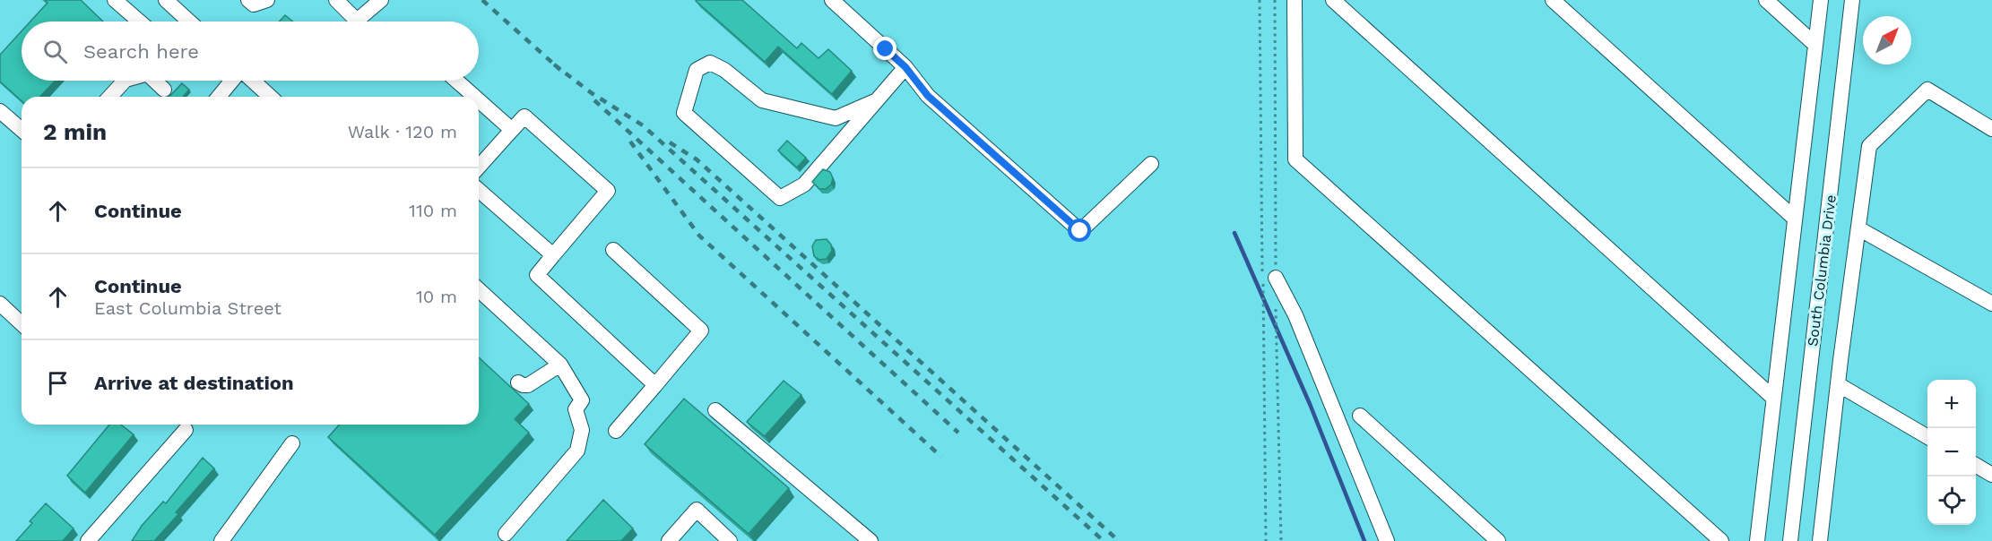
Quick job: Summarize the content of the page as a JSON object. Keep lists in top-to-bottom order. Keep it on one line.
{"streets":{"street":["South Columbia Drive"]},"north":"top right","page":{"search":"Search here","heading":["2 min","Walk · 120 m"],"list":[["Continue","110 m"],["Continue","East Columbia Street","10 m"],"Arrive at destination"],"map_buttons":["+","−"]}}
